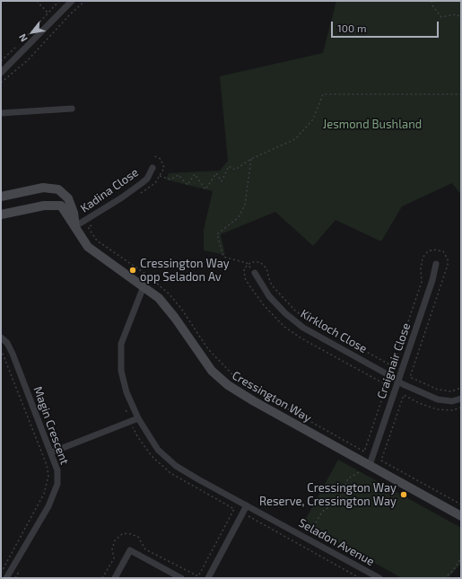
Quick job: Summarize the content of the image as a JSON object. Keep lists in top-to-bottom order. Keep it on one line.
{"streets":{"street":["Kadina Close","Kirkloch Close","Craignair Close","Cressington Way","Magin Crescent","Seladon Avenue"]},"crossings":[["Kadina Close","Cressington Way"],["Kirkloch Close","Craignair Close"],["Craignair Close","Cressington Way"],["Cressington Way","Seladon Avenue"]],"parks":["Jesmond Bushland"],"places":["Cressington Way opp Seladon Av","Cressington Way Reserve, Cressington Way"],"scale_bar":"100 m","north":"bottom left"}
